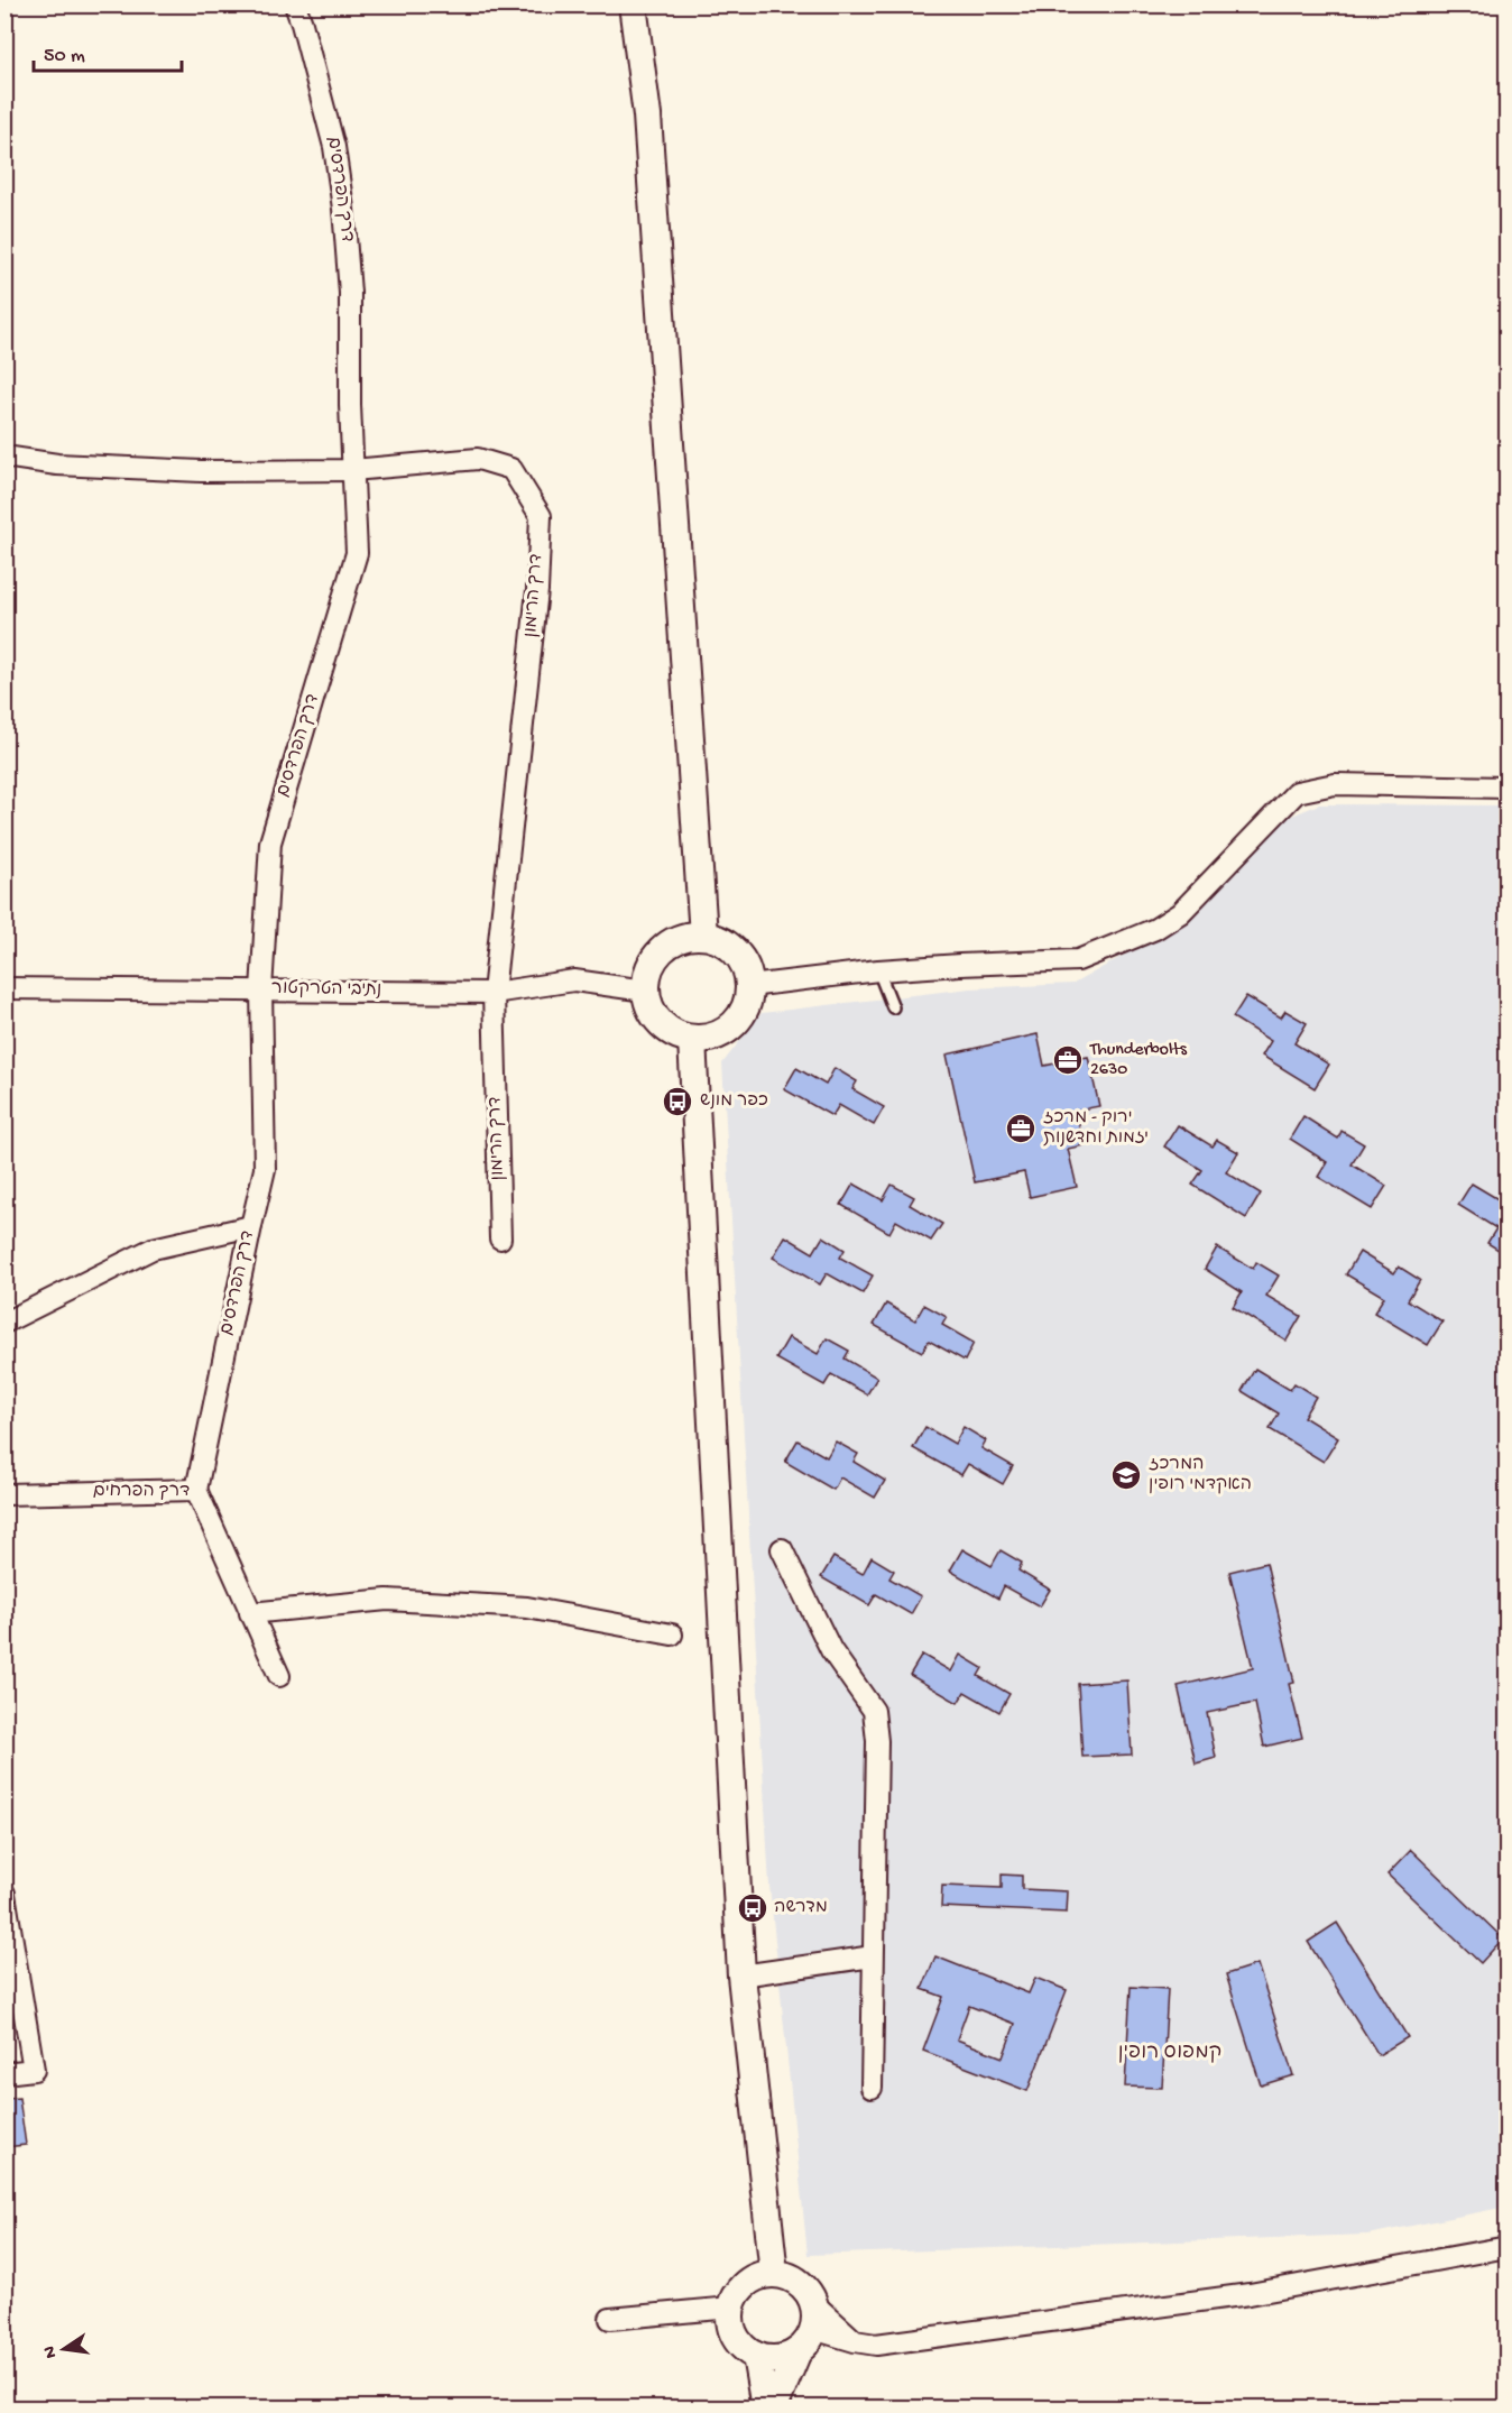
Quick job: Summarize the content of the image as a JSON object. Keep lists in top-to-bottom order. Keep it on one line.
{"streets":{"street":["דרך הפרדסים","דרך הרימון","נתיבי הטרקטור","דרך הפרחים"]},"crossings":[["דרך הפרדסים","דרך הרימון"],["דרך הפרדסים","נתיבי הטרקטור"],["דרך הפרדסים","דרך הפרחים"],["דרך הרימון","נתיבי הטרקטור"]],"districts":["קמפוס רופין"],"places":{"office":["Thunderbolts 2630","ירוק - מרכז יזמות וחדשנות"],"bus stop":["כפר מונש","מדרשה"],"school or university":["המרכז האקדמי רופין"]},"scale_bar":"50 m","north":"left"}
